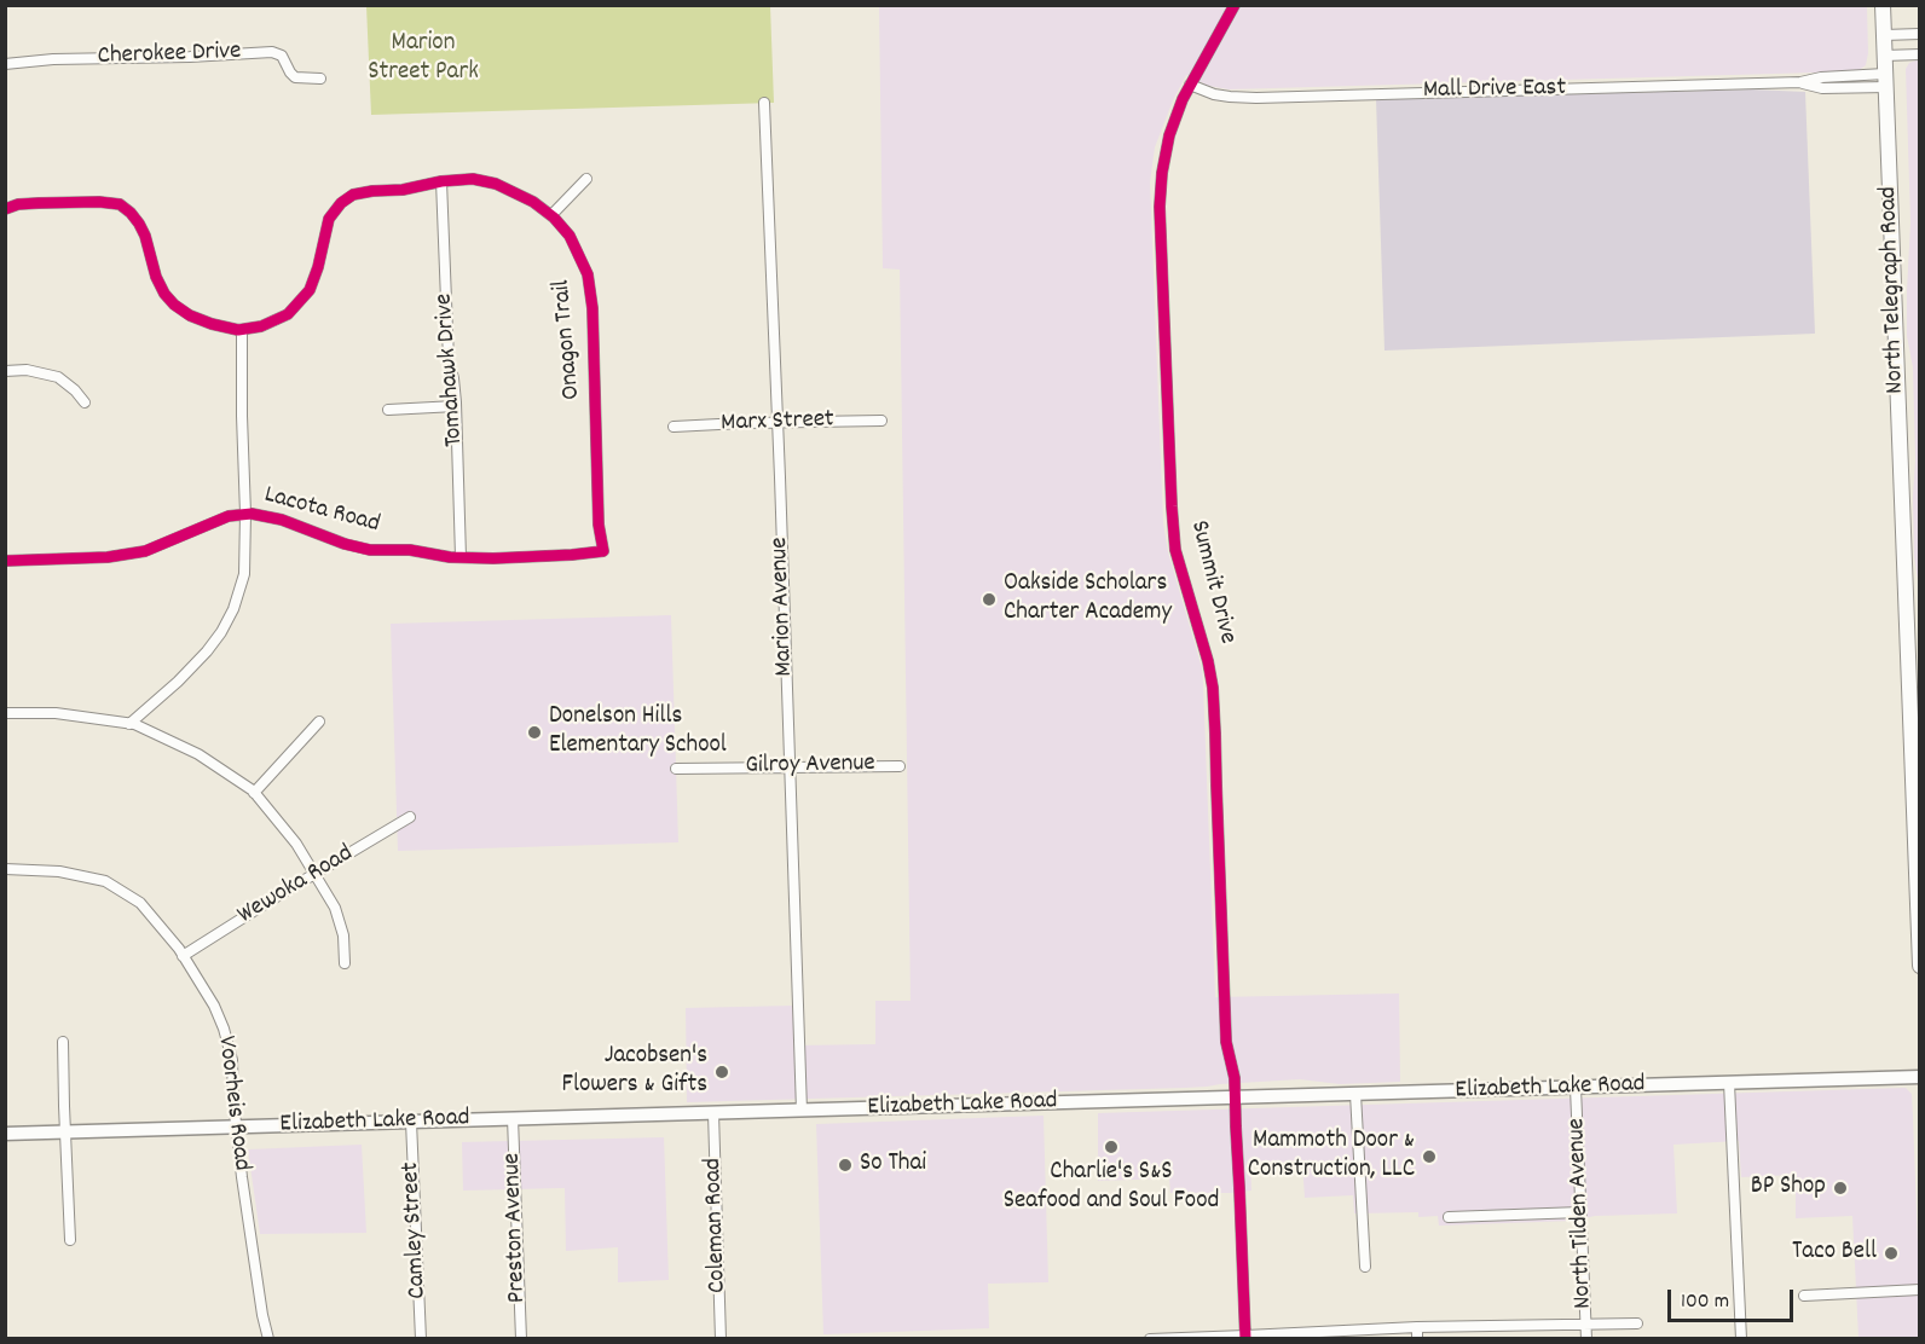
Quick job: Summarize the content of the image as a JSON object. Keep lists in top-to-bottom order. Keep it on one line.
{"streets":{"main road":["North Telegraph Road","Elizabeth Lake Road"],"street":["Cherokee Drive","Mall Drive East","Onagon Trail","Tomahawk Drive","Marx Street","Lacota Road","Summit Drive","Marion Avenue","Gilroy Avenue","Wewoka Road","Voorheis Road","North Tilden Avenue","Coleman Road","Preston Avenue","Camley Street"]},"crossings":[["Mall Drive East","North Telegraph Road"],["Mall Drive East","Summit Drive"],["Onagon Trail","Tomahawk Drive"],["Onagon Trail","Lacota Road"],["Tomahawk Drive","Lacota Road"],["Marx Street","Marion Avenue"],["Summit Drive","Elizabeth Lake Road"],["Marion Avenue","Gilroy Avenue"],["Marion Avenue","Elizabeth Lake Road"],["Wewoka Road","Voorheis Road"],["Elizabeth Lake Road","Voorheis Road"],["Elizabeth Lake Road","North Tilden Avenue"],["Elizabeth Lake Road","Coleman Road"],["Elizabeth Lake Road","Preston Avenue"],["Elizabeth Lake Road","Camley Street"]],"parks":["Marion Street Park"],"places":["Oakside Scholars Charter Academy","Donelson Hills Elementary School","Jacobsen's Flowers & Gifts","Charlie's S&S Seafood and Soul Food","Mammoth Door & Construction, LLC","So Thai","BP Shop","Taco Bell"],"scale_bar":"100 m"}
